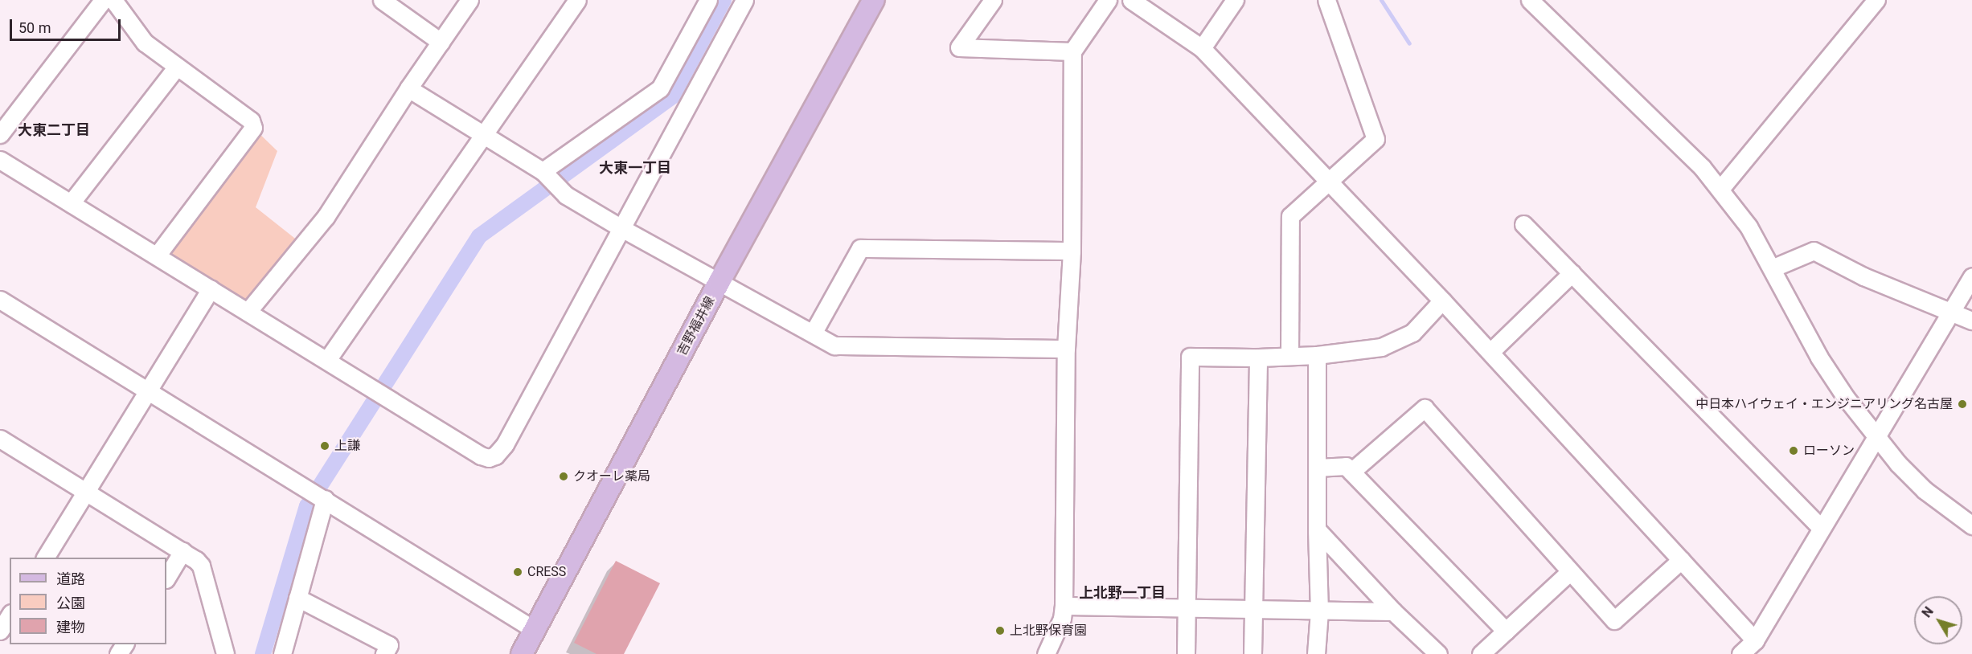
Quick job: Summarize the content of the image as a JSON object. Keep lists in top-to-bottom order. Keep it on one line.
{"streets":{"main road":["吉野福井線"]},"districts":["大東二丁目","大東一丁目","上北野一丁目"],"places":["中日本ハイウェイ・エンジニアリング名古屋","上謙","ローソン","クオーレ薬局","CRESS","上北野保育園"],"legend":["道路","公園","建物"],"scale_bar":"50 m","north":"top left"}
